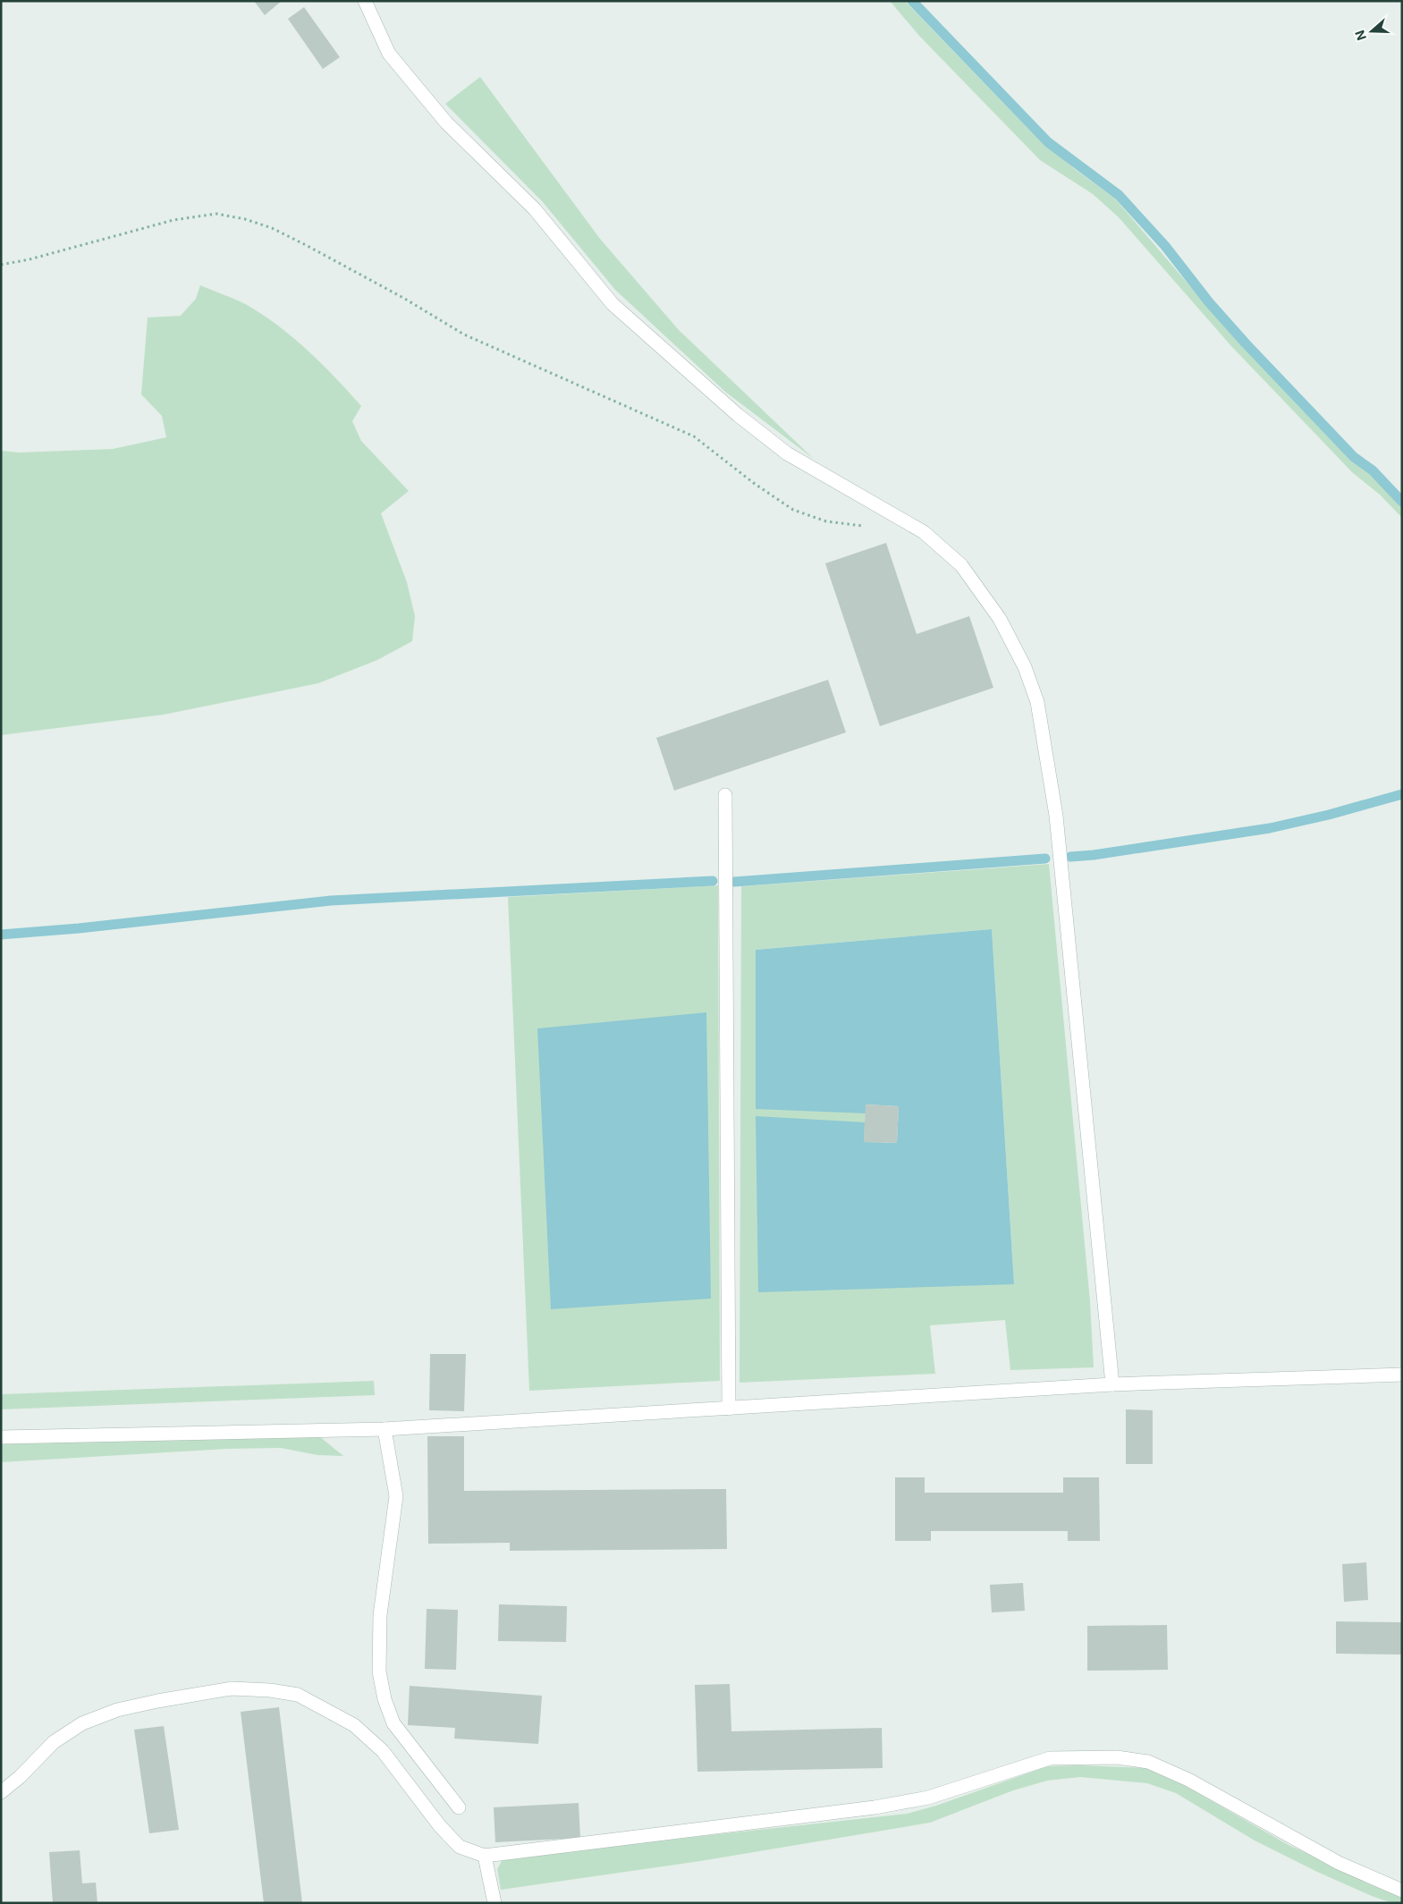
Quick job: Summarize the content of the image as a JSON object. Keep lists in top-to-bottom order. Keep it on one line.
{"north":"left"}
